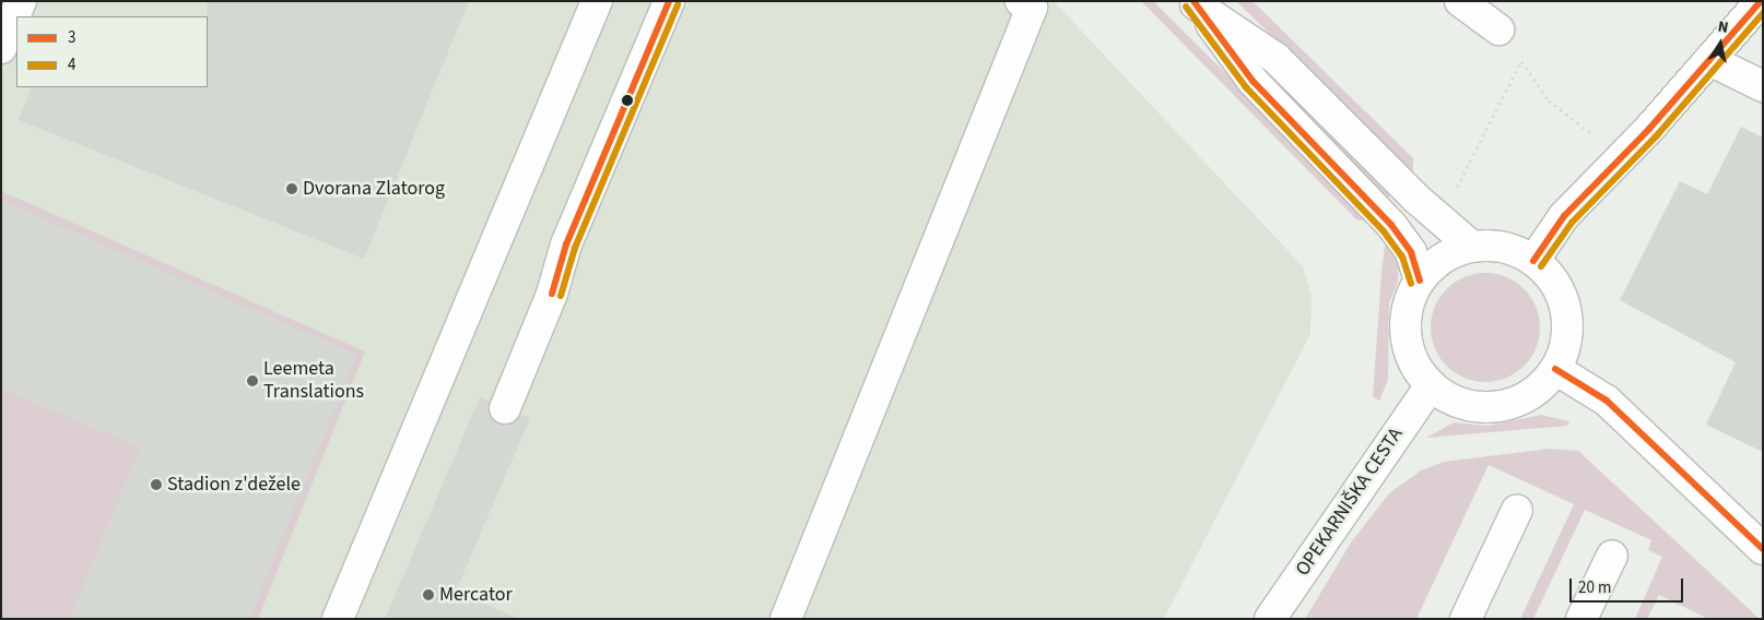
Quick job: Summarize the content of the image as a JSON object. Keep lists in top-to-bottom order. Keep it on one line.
{"streets":{"street":["OPEKARNIŠKA CESTA"]},"places":["Dvorana Zlatorog","Leemeta Translations","Stadion z'dežele","Mercator"],"lines":["transit line 3","transit line 4"],"legend":["3","4"],"scale_bar":"20 m","north":"top"}
